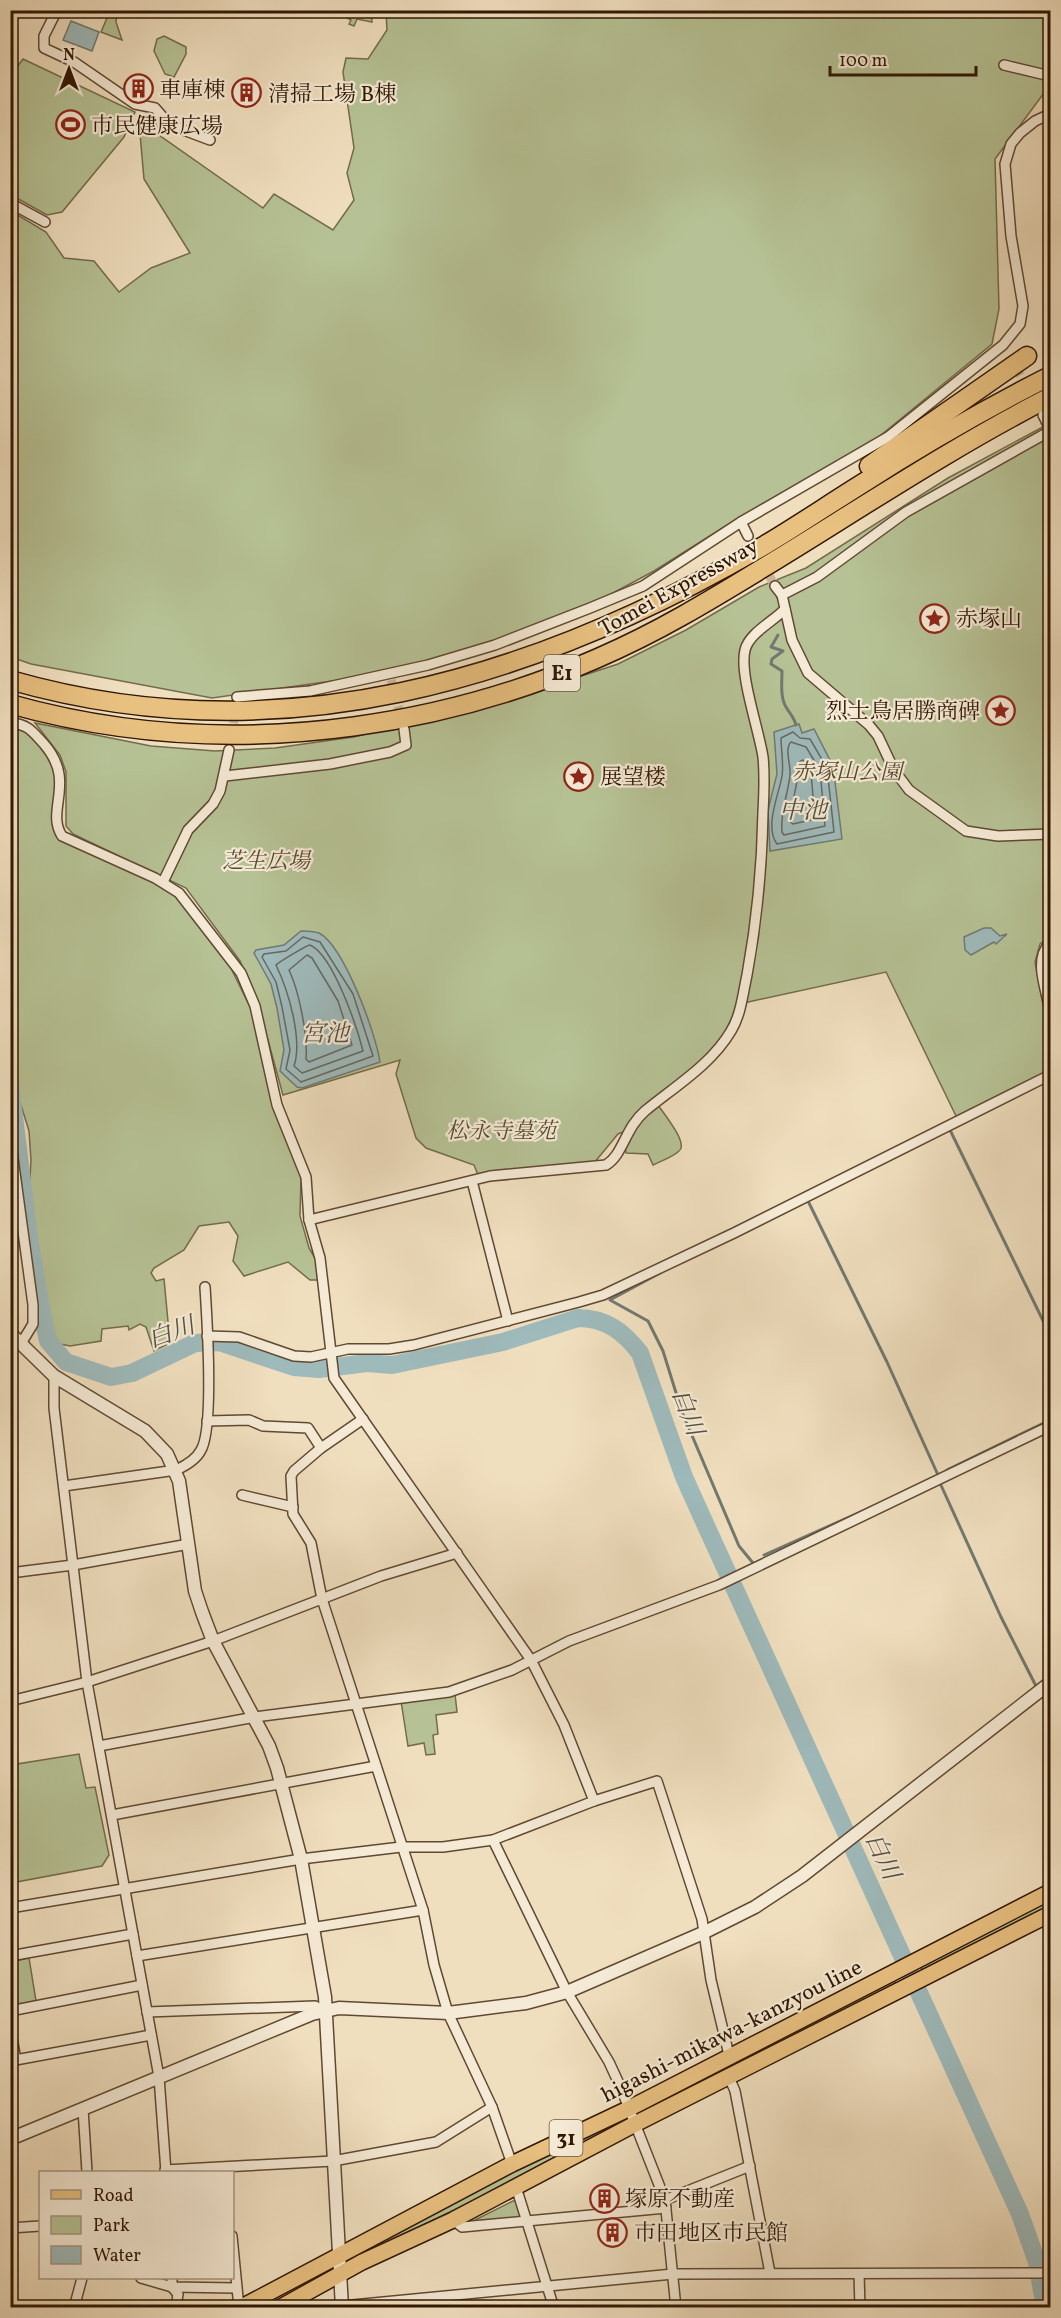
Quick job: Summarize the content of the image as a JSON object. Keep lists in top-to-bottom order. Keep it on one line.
{"streets":{"highway":["Tomei Expressway","E1"],"main road":["higashi-mikawa-kanzyou line","31"]},"water":["中池","宮池","白川"],"parks":["赤塚山公園","芝生広場","松永寺墓苑"],"places":{"building":["車庫棟","清掃工場 B棟","塚原不動産","市田地区市民館"],"sports":["市民健康広場"],"place":["赤塚山","烈士鳥居勝商碑","展望楼"]},"legend":["Road","Park","Water"],"scale_bar":"100 m","north":"top"}
